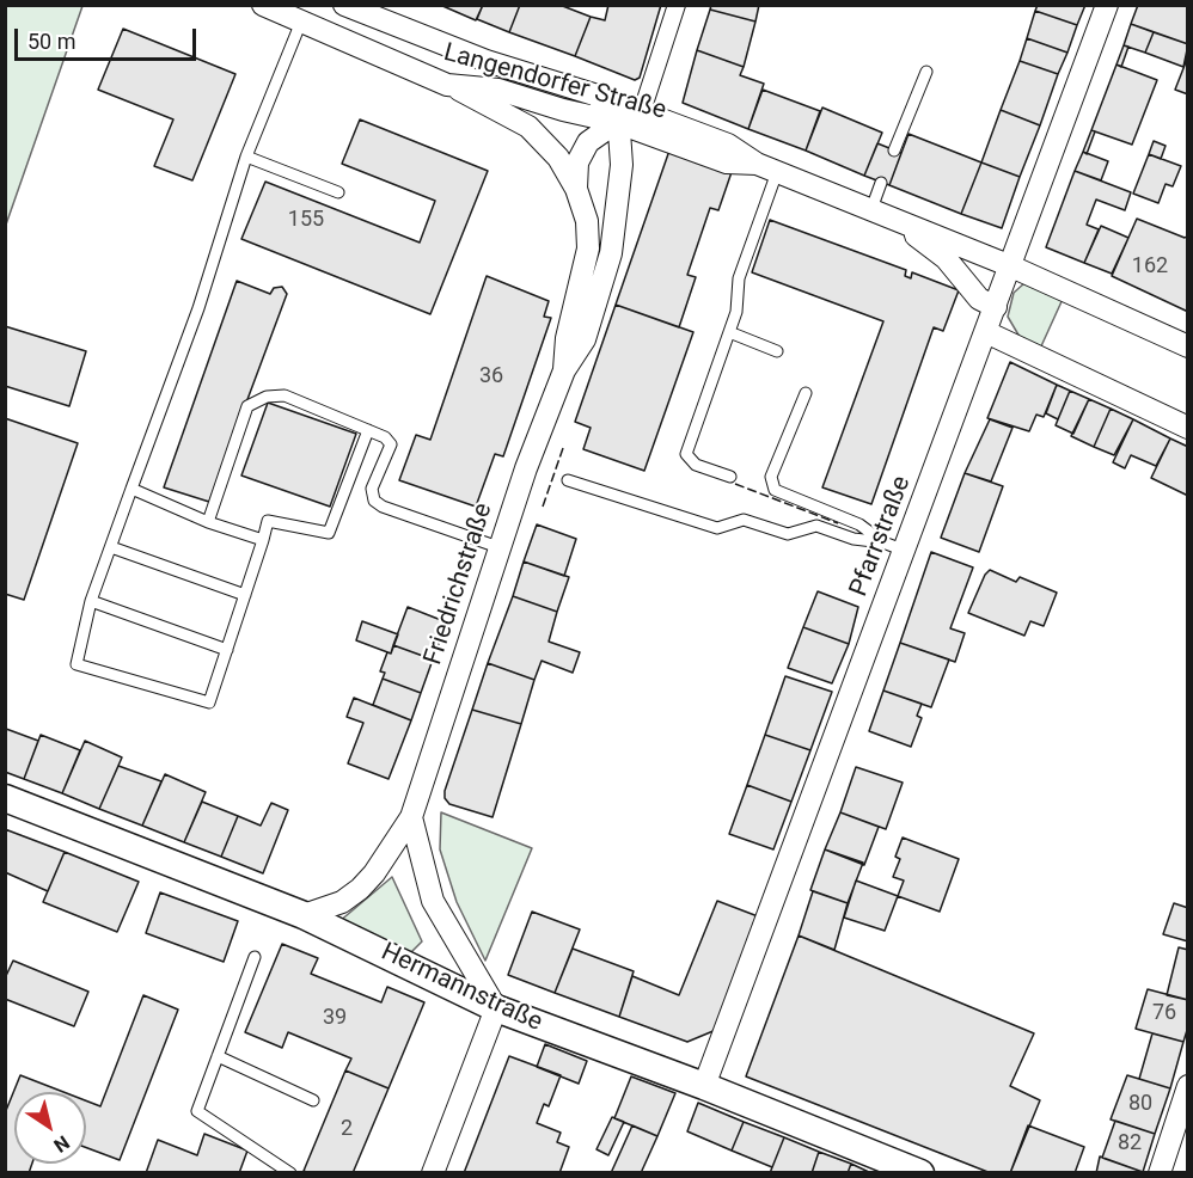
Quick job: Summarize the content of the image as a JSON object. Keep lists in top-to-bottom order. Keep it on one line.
{"streets":{"street":["Langendorfer Straße","Pfarrstraße","Friedrichstraße","Hermannstraße"]},"crossings":[["Langendorfer Straße","Pfarrstraße"],["Langendorfer Straße","Friedrichstraße"],["Pfarrstraße","Hermannstraße"],["Friedrichstraße","Hermannstraße"]],"house_numbers":["155","162","36","76","39","80","2","82"],"scale_bar":"50 m","north":"bottom right"}
